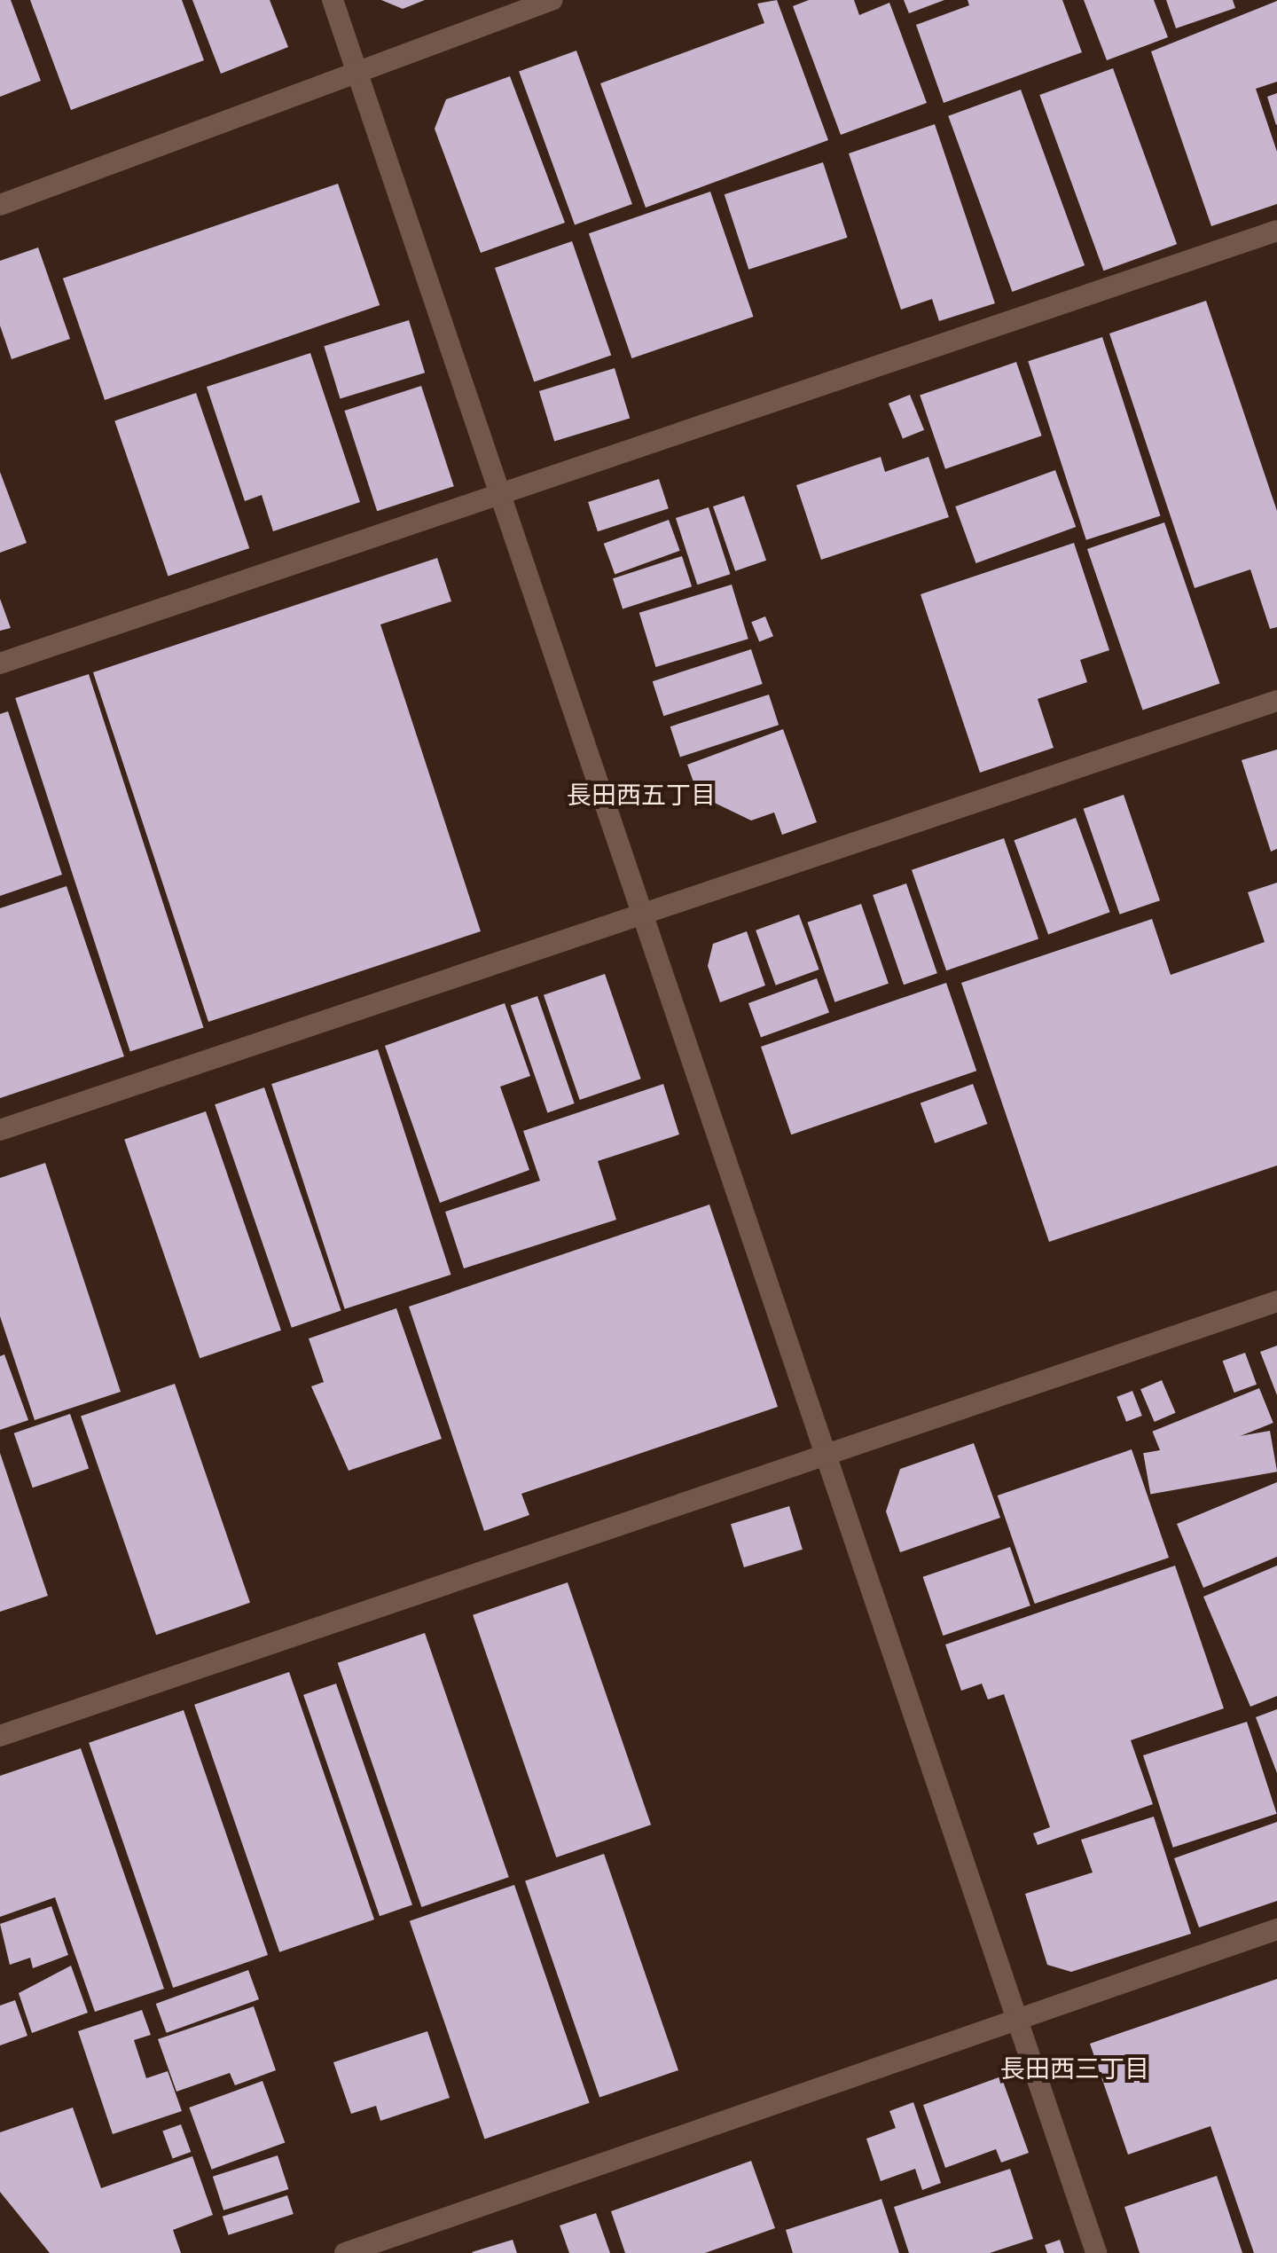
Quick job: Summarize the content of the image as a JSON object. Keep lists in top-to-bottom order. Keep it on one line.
{"districts":["長田西五丁目","長田西三丁目"]}
